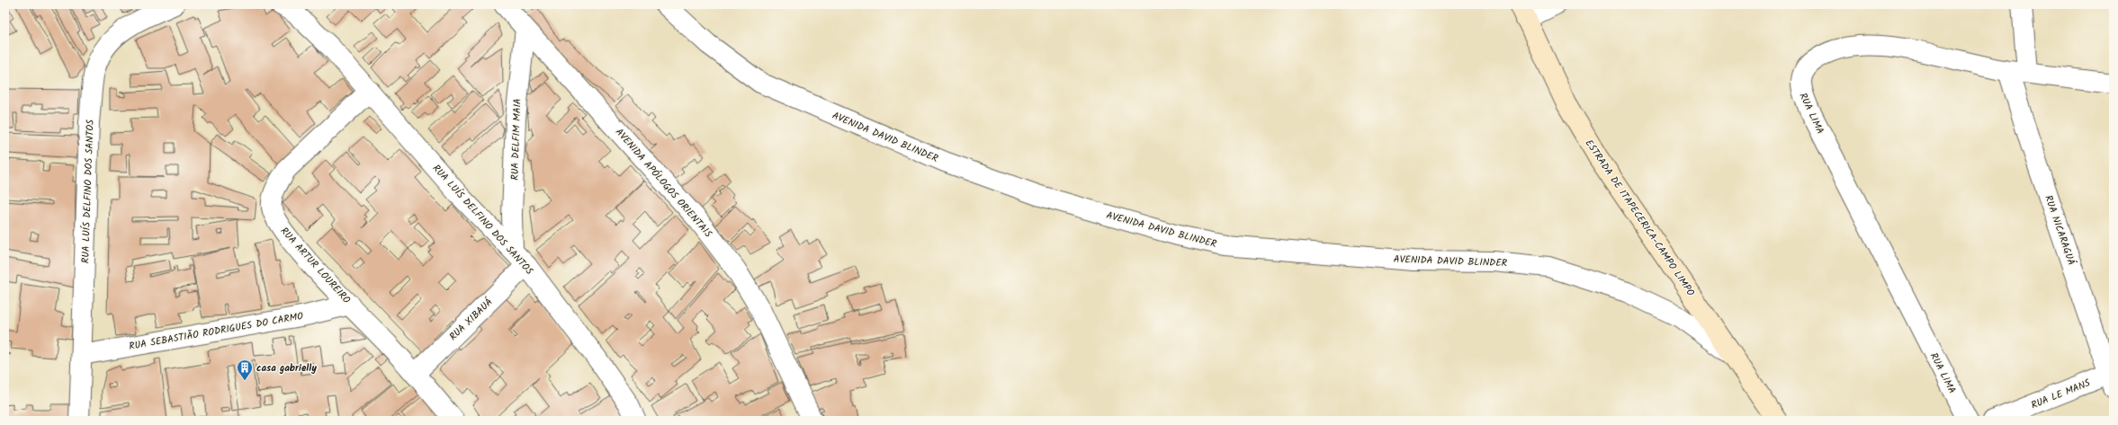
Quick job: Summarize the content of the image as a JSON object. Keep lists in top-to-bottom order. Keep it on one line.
{"streets":{"main road":["ESTRADA DE ITAPECERICA-CAMPO LIMPO"],"street":["RUA LIMA","AVENIDA DAVID BLINDER","RUA DELFIM MAIA","AVENIDA APÓLOGOS ORIENTAIS","RUA LUÍS DELFINO DOS SANTOS","RUA NICARAGUÁ","RUA ARTUR LOUREIRO","RUA XIBAUÁ","RUA SEBASTIÃO RODRIGUES DO CARMO","RUA LE MANS"]},"crossings":[["RUA LIMA","RUA NICARAGUÁ"],["AVENIDA DAVID BLINDER","ESTRADA DE ITAPECERICA-CAMPO LIMPO"],["RUA DELFIM MAIA","AVENIDA APÓLOGOS ORIENTAIS"],["RUA DELFIM MAIA","RUA LUÍS DELFINO DOS SANTOS"],["RUA LUÍS DELFINO DOS SANTOS","RUA ARTUR LOUREIRO"],["RUA LUÍS DELFINO DOS SANTOS","RUA XIBAUÁ"],["RUA LUÍS DELFINO DOS SANTOS","RUA SEBASTIÃO RODRIGUES DO CARMO"],["RUA NICARAGUÁ","RUA LE MANS"],["RUA ARTUR LOUREIRO","RUA XIBAUÁ"],["RUA ARTUR LOUREIRO","RUA SEBASTIÃO RODRIGUES DO CARMO"]],"places":{"building":["casa gabrielly"]}}
